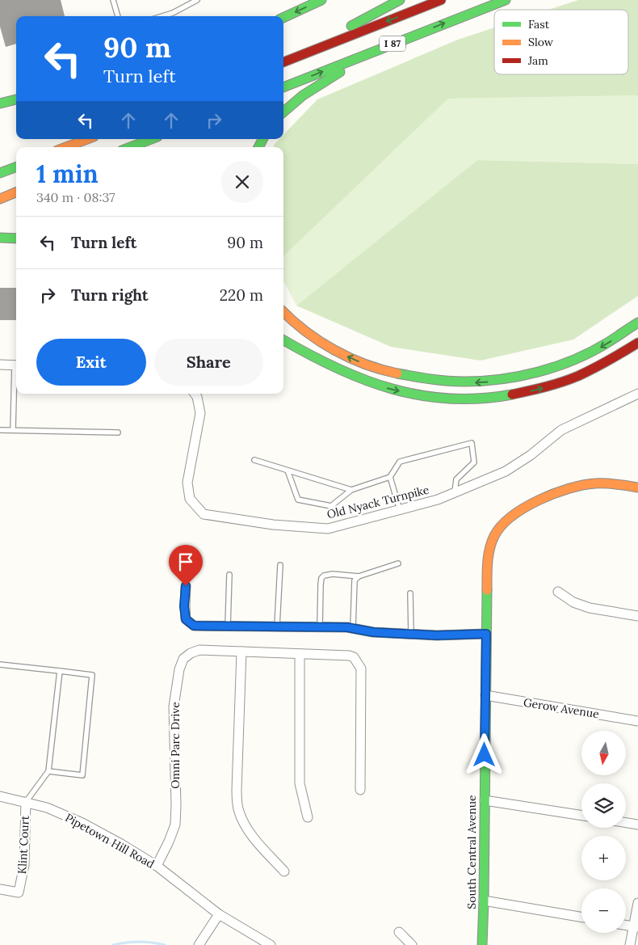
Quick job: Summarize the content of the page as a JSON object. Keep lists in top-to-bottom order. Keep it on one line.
{"streets":{"main road":["I 87","South Central Avenue"],"street":["Old Nyack Turnpike","Gerow Avenue","Omni Parc Drive","Pipetown Hill Road","Klint Court"]},"crossings":[["Gerow Avenue","South Central Avenue"],["Omni Parc Drive","Pipetown Hill Road"],["Pipetown Hill Road","Klint Court"]],"legend":["Fast","Slow","Jam"],"north":"bottom","page":{"turn":["90 m","Turn left"],"heading":["1 min","340 m · 08:37"],"list":[{"name":"Turn left","value":"90 m"},{"name":"Turn right","value":"220 m"}],"buttons":["Exit","Share"],"map_buttons":["+","−"]}}
